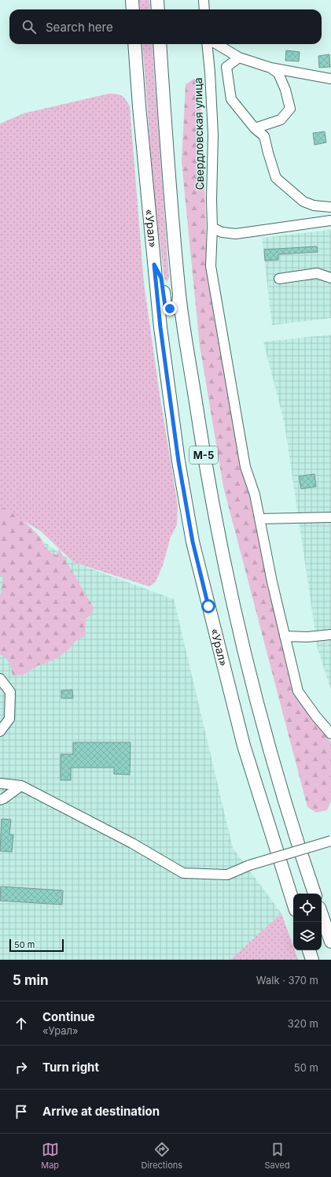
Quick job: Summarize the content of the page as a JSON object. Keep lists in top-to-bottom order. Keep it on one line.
{"streets":{"main road":["«Урал»","М-5"],"street":["Свердловская улица"]},"scale_bar":"50 m","page":{"search":"Search here","scale":"50 m","heading":["5 min","Walk · 370 m"],"list":[["Continue","«Урал»","320 m"],["Turn right","50 m"],"Arrive at destination"],"nav":["Map","Directions","Saved"]}}
